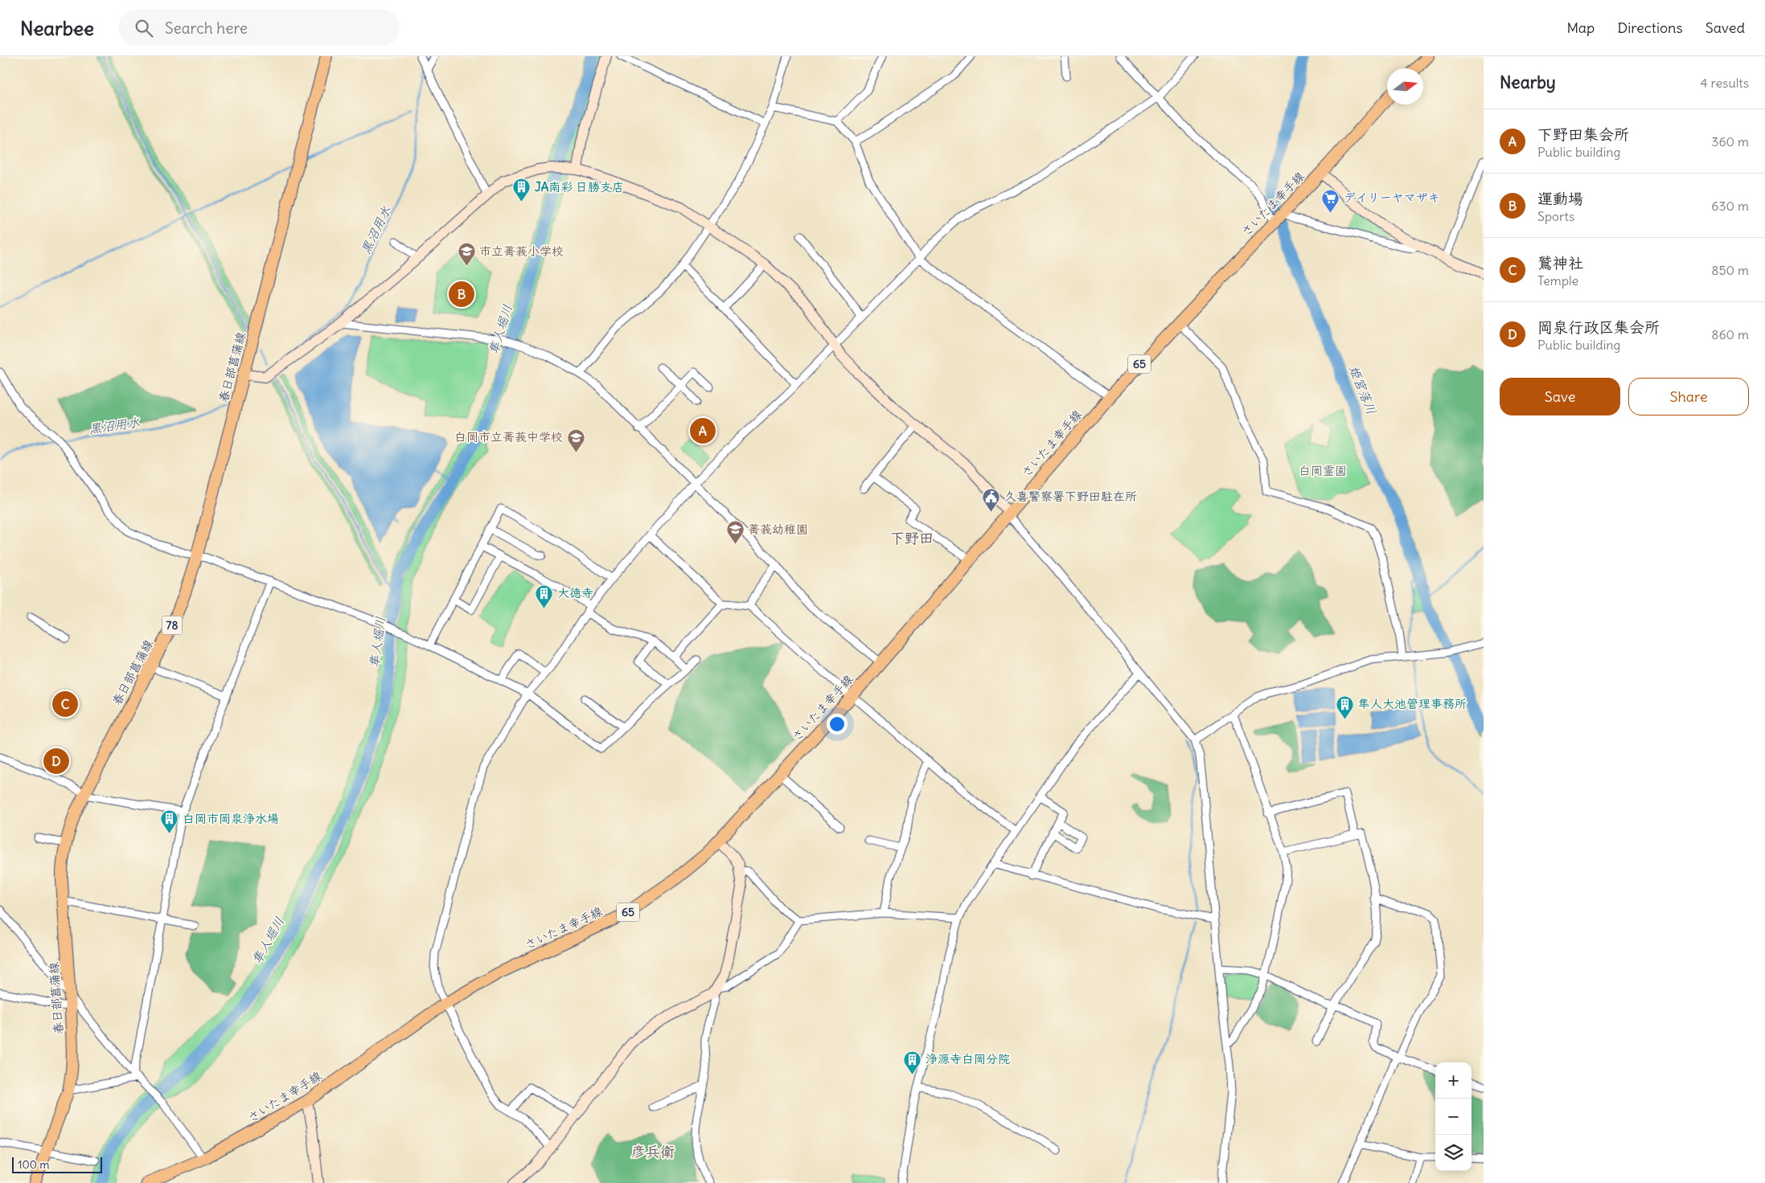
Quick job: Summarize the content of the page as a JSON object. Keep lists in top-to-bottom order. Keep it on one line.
{"streets":{"main road":["さいたま幸手線","65","春日部菖蒲線","78"]},"districts":["下野田","彦兵衛"],"water":["黒沼用水","隼人堀川","姫宮落川"],"parks":["白岡霊園"],"places":{"building":["JA南彩 日勝支店","大徳寺","隼人大池管理事務所","白岡市岡泉浄水場","浄源寺白岡分院"],"supermarket":["デイリーヤマザキ"],"school or university":["市立菁莪小学校","白岡市立菁莪中学校","菁莪幼稚園"],"public building":["久喜警察署下野田駐在所"]},"scale_bar":"100 m","north":"right","page":{"header":"Nearbee","search":"Search here","nav":["Map","Directions","Saved"],"heading":["Nearby","4 results"],"list":[{"mark":"A","name":"下野田集会所","note":"Public building","value":"360 m"},{"mark":"B","name":"運動場","note":"Sports","value":"630 m"},{"mark":"C","name":"鷲神社","note":"Temple","value":"850 m"},{"mark":"D","name":"岡泉行政区集会所","note":"Public building","value":"860 m"}],"pins":["B","A","C","D"],"buttons":["Save","Share"],"map_buttons":["+","−"],"scale":"100 m"}}
